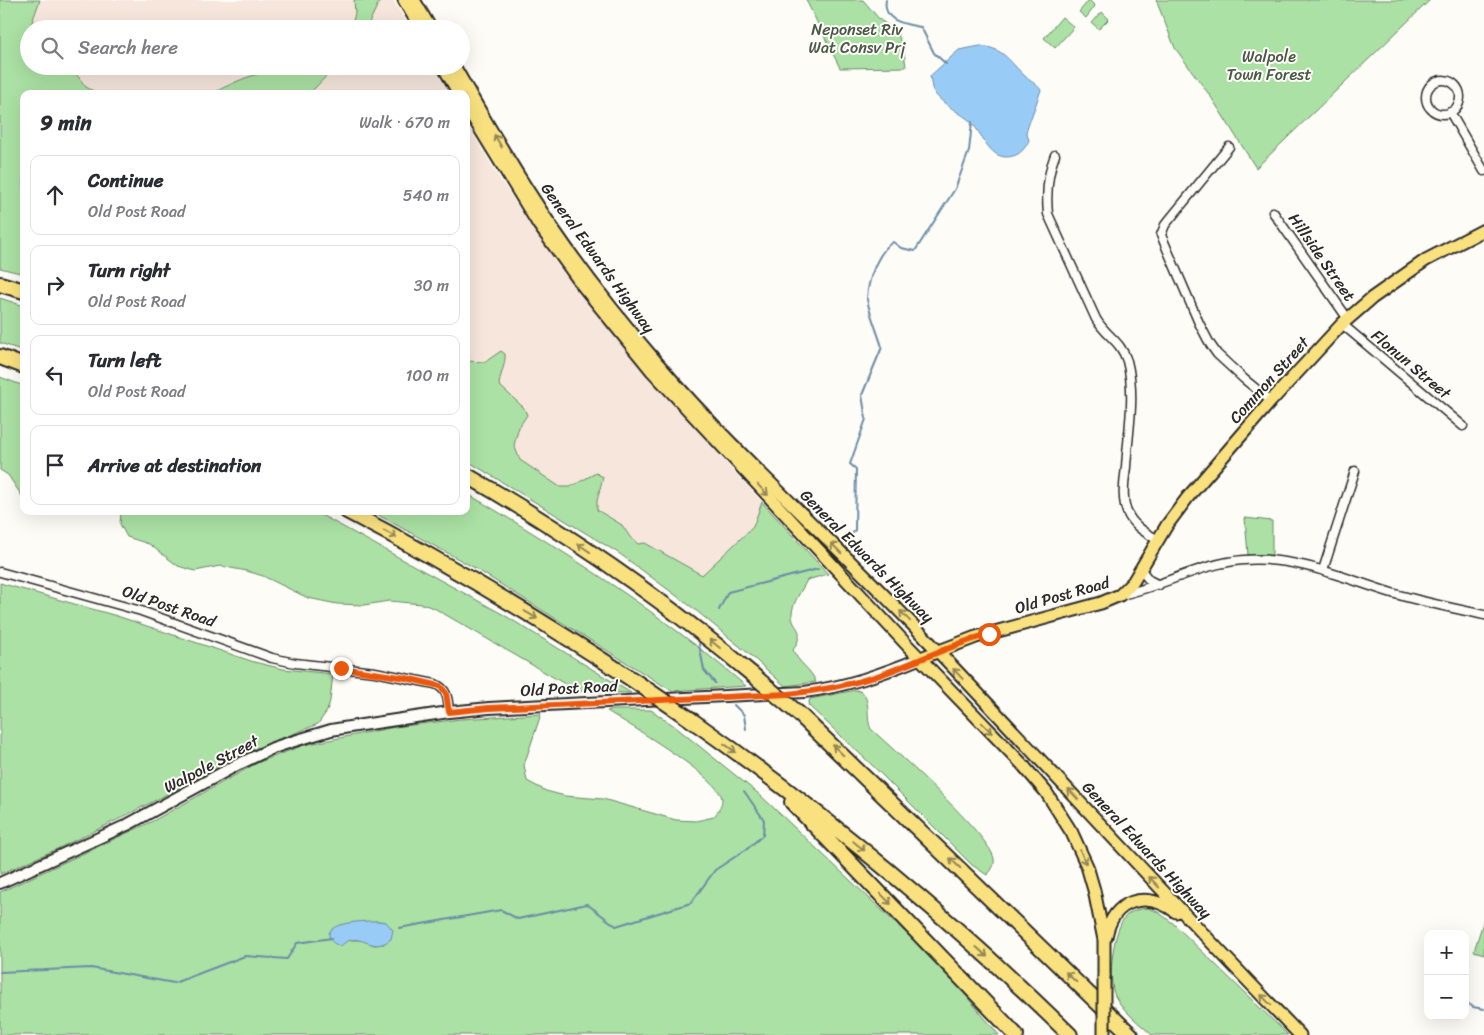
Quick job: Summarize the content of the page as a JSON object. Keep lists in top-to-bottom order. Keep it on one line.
{"streets":{"main road":["General Edwards Highway","Common Street","Old Post Road","Walpole Street"],"street":["Hillside Street","Flonun Street"]},"crossings":[["Hillside Street","Flonun Street"],["Hillside Street","Common Street"],["General Edwards Highway","Old Post Road"],["Flonun Street","Common Street"],["Common Street","Old Post Road"],["Old Post Road","Walpole Street"]],"parks":["Neponset Riv Wat Consv Prj","Walpole Town Forest"],"page":{"search":"Search here","heading":["9 min","Walk · 670 m"],"list":[["Continue","Old Post Road","540 m"],["Turn right","Old Post Road","30 m"],["Turn left","Old Post Road","100 m"],"Arrive at destination"],"map_buttons":["+","−"]}}
